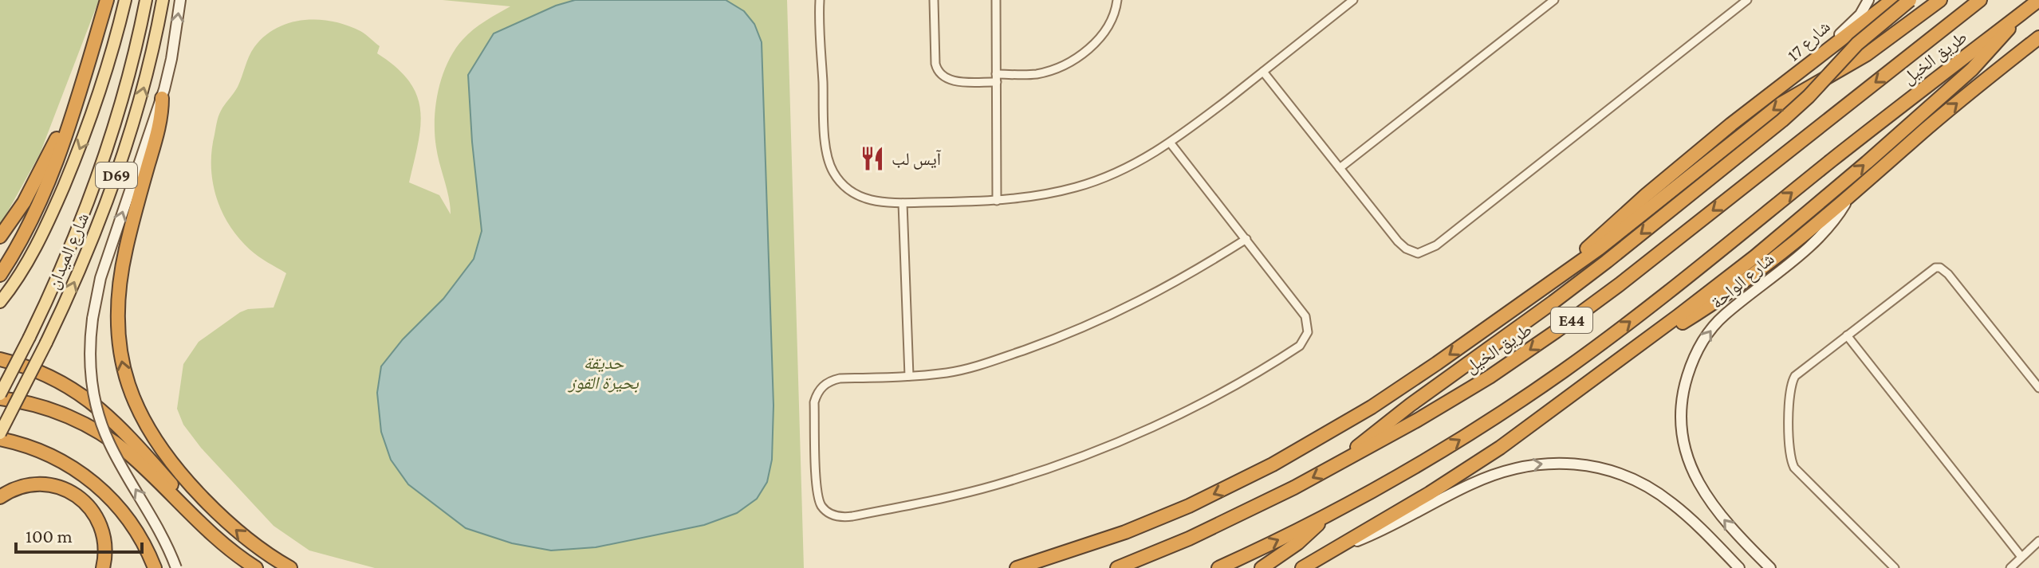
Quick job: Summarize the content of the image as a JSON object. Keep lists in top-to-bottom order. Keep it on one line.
{"streets":{"highway":["طريق الخيل","E44"],"main road":["D69","شارع الميدان"],"street":["17 شارع","شارع الواحة"]},"one_way":["شارع الواحة"],"parks":["حديقة بحيرة القوز"],"places":{"restaurant":["آيس لب"]},"scale_bar":"100 m"}
